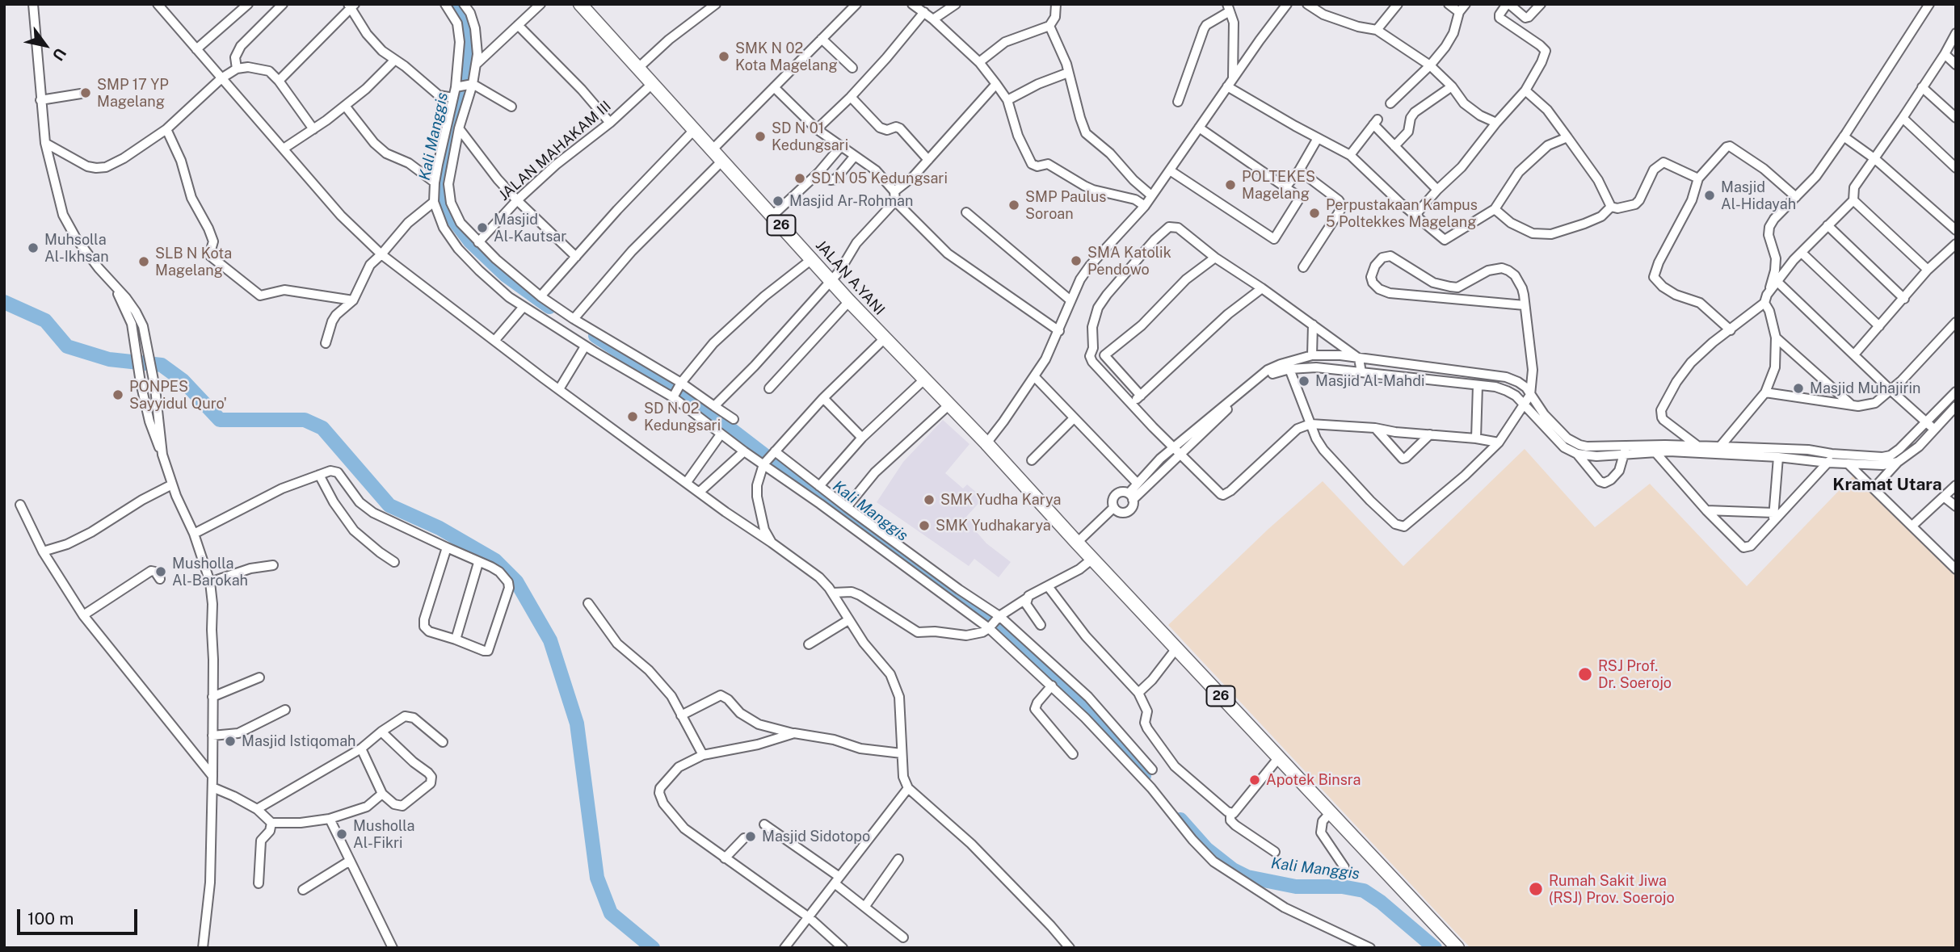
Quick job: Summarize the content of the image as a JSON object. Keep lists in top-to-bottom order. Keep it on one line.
{"streets":{"highway":["26","JALAN A.YANI"],"street":["JALAN MAHAKAM III"]},"crossings":[["JALAN MAHAKAM III","JALAN A.YANI"],["26","JALAN A.YANI"]],"districts":["Kramat Utara"],"water":["Kali Manggis"],"places":["SMK N 02 Kota Magelang","SMP 17 YP Magelang","SD N 01 Kedungsari","SD N 05 Kedungsari","POLTEKES Magelang","Masjid Al-Hidayah","Masjid Ar-Rohman","SMP Paulus Soroan","Perpustakaan Kampus 5 Poltekkes Magelang","Masjid Al-Kautsar","Muhsolla Al-Ikhsan","SMA Katolik Pendowo","SLB N Kota Magelang","Masjid Al-Mahdi","Masjid Muhajirin","PONPES Sayyidul Quro'","SD N 02 Kedungsari","SMK Yudha Karya","SMK Yudhakarya","Musholla Al-Barokah","RSJ Prof. Dr. Soerojo","Masjid Istiqomah","Apotek Binsra","Musholla Al-Fikri","Masjid Sidotopo","Rumah Sakit Jiwa (RSJ) Prov. Soerojo"],"scale_bar":"100 m","north":"bottom right"}
